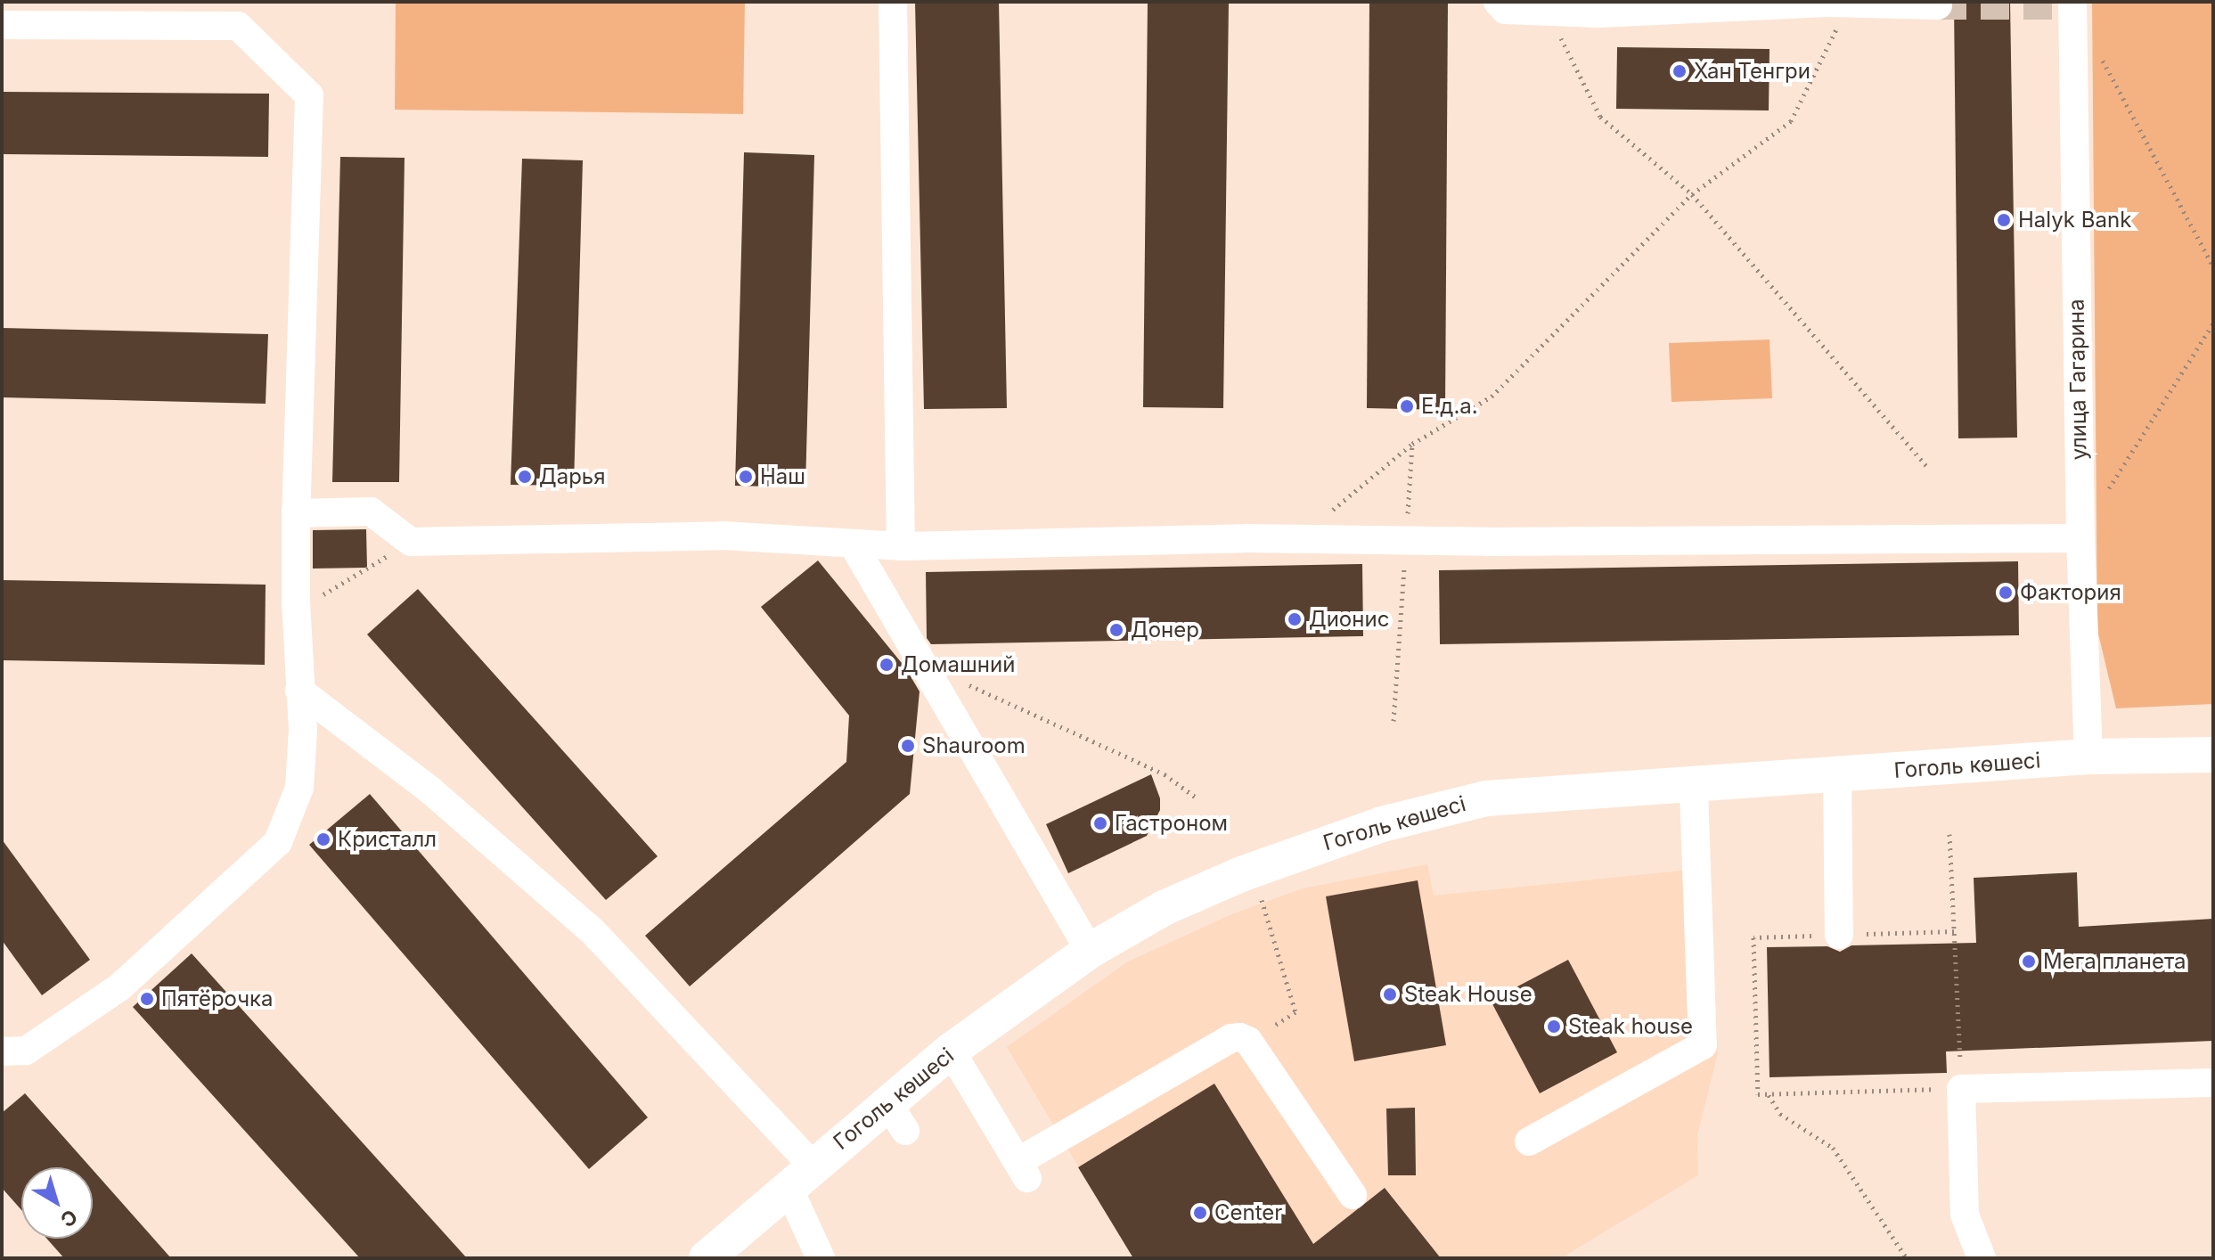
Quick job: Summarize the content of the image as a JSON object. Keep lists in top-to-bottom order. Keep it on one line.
{"streets":{"main road":["Гоголь көшесі"],"street":["улица Гагарина"]},"crossings":[["улица Гагарина","Гоголь көшесі"]],"places":["Хан Тенгри","Halyk Bank","Е.д.а.","Дарья","Наш","Фактория","Дионис","Донер","Домашний","Shauroom","Гастроном","Кристалл","Мега планета","Steak House","Пятёрочка","Steak house","Center"],"north":"bottom right"}
